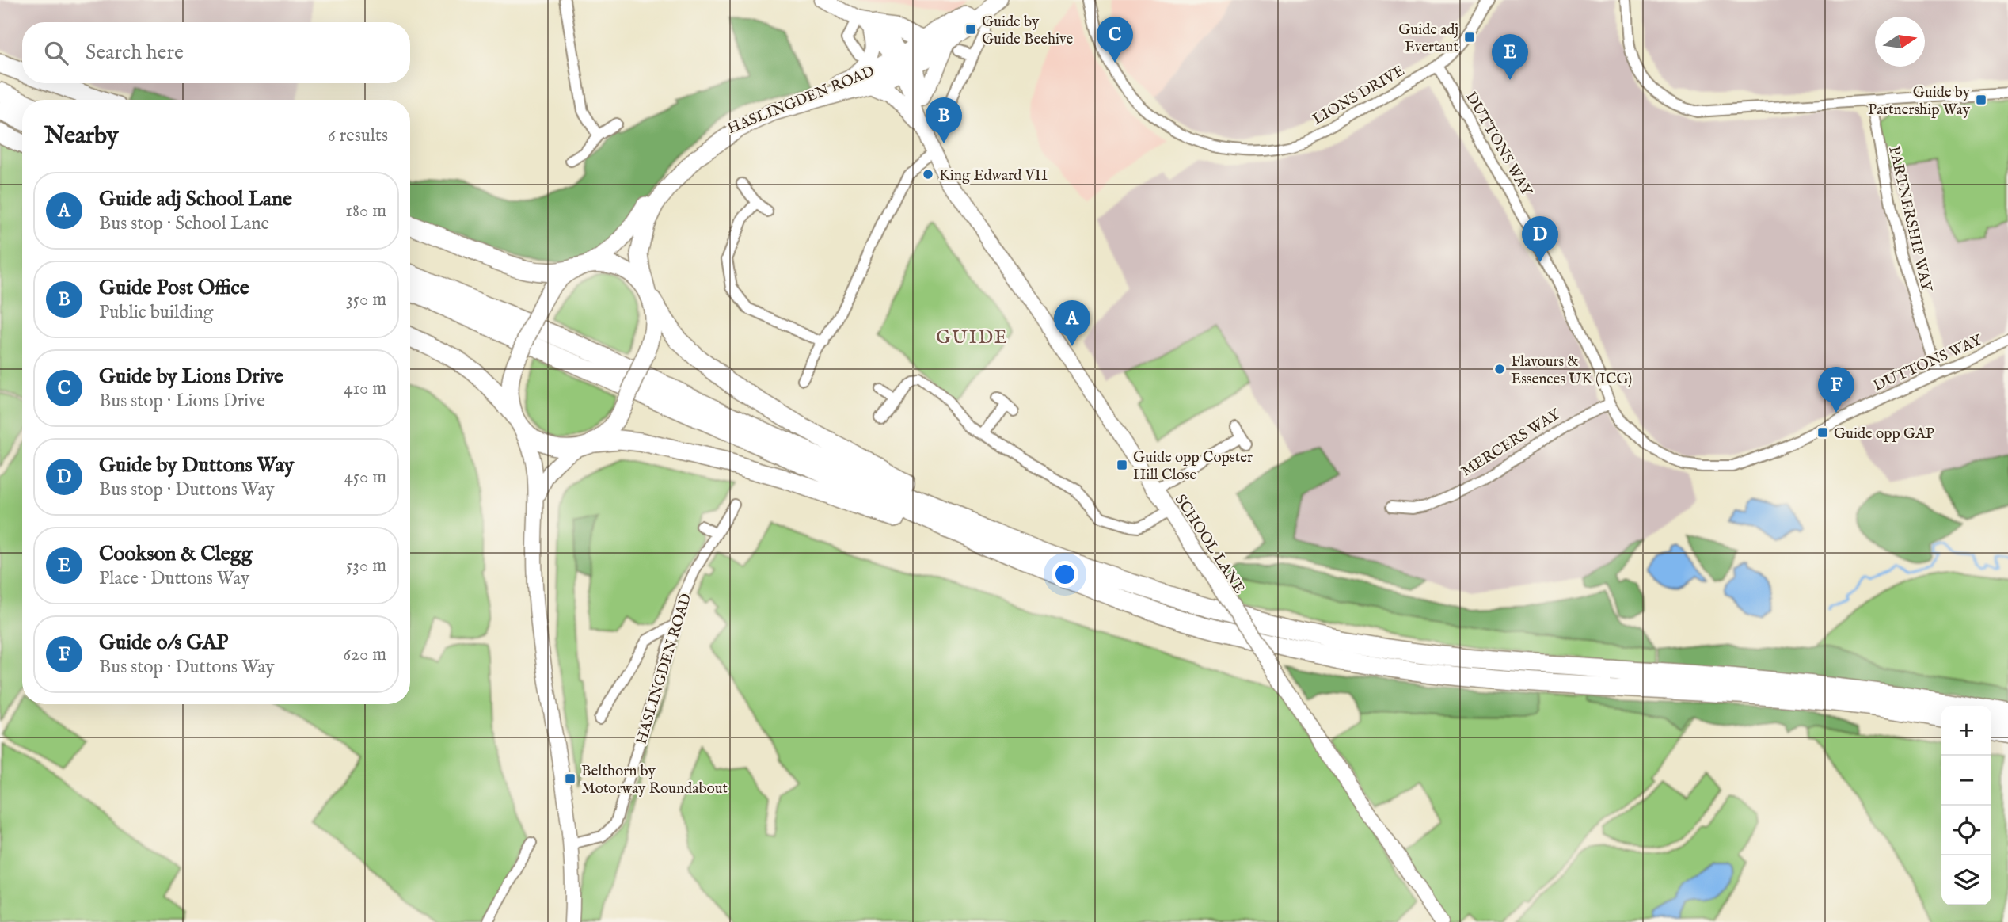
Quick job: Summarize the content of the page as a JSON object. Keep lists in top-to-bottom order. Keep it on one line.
{"streets":{"highway":["HASLINGDEN ROAD"],"main road":["SCHOOL LANE"],"street":["LIONS DRIVE","DUTTONS WAY","PARTNERSHIP WAY","MERCERS WAY"]},"crossings":[["LIONS DRIVE","DUTTONS WAY"],["HASLINGDEN ROAD","SCHOOL LANE"],["DUTTONS WAY","PARTNERSHIP WAY"],["DUTTONS WAY","MERCERS WAY"]],"districts":["GUIDE"],"places":{"transit":["Guide by Guide Beehive","Guide adj Evertaut","Guide by Partnership Way","Guide opp GAP","Guide opp Copster Hill Close","Belthorn by Motorway Roundabout"],"other":["King Edward VII","Flavours & Essences UK (ICG)"]},"north":"right","page":{"pins":["C","E","B","D","A","F"],"search":"Search here","heading":["Nearby","6 results"],"list":[{"mark":"A","name":"Guide adj School Lane","note":"Bus stop · School Lane","value":"180 m"},{"mark":"B","name":"Guide Post Office","note":"Public building","value":"350 m"},{"mark":"C","name":"Guide by Lions Drive","note":"Bus stop · Lions Drive","value":"410 m"},{"mark":"D","name":"Guide by Duttons Way","note":"Bus stop · Duttons Way","value":"450 m"},{"mark":"E","name":"Cookson & Clegg","note":"Place · Duttons Way","value":"530 m"},{"mark":"F","name":"Guide o/s GAP","note":"Bus stop · Duttons Way","value":"620 m"}],"map_buttons":["+","−"]}}
